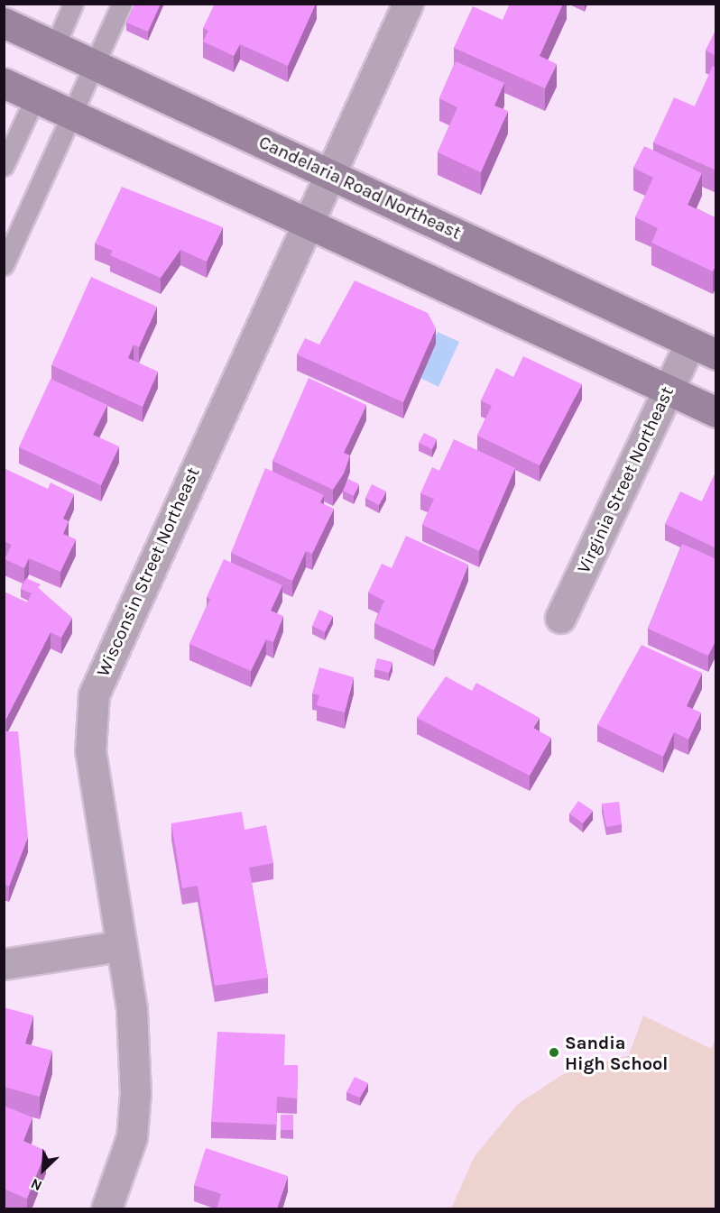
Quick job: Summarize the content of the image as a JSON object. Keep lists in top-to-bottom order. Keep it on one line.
{"streets":{"main road":["Candelaria Road Northeast"],"street":["Virginia Street Northeast","Wisconsin Street Northeast"]},"crossings":[["Candelaria Road Northeast","Virginia Street Northeast"],["Candelaria Road Northeast","Wisconsin Street Northeast"]],"places":["Sandia High School"],"north":"bottom left"}
